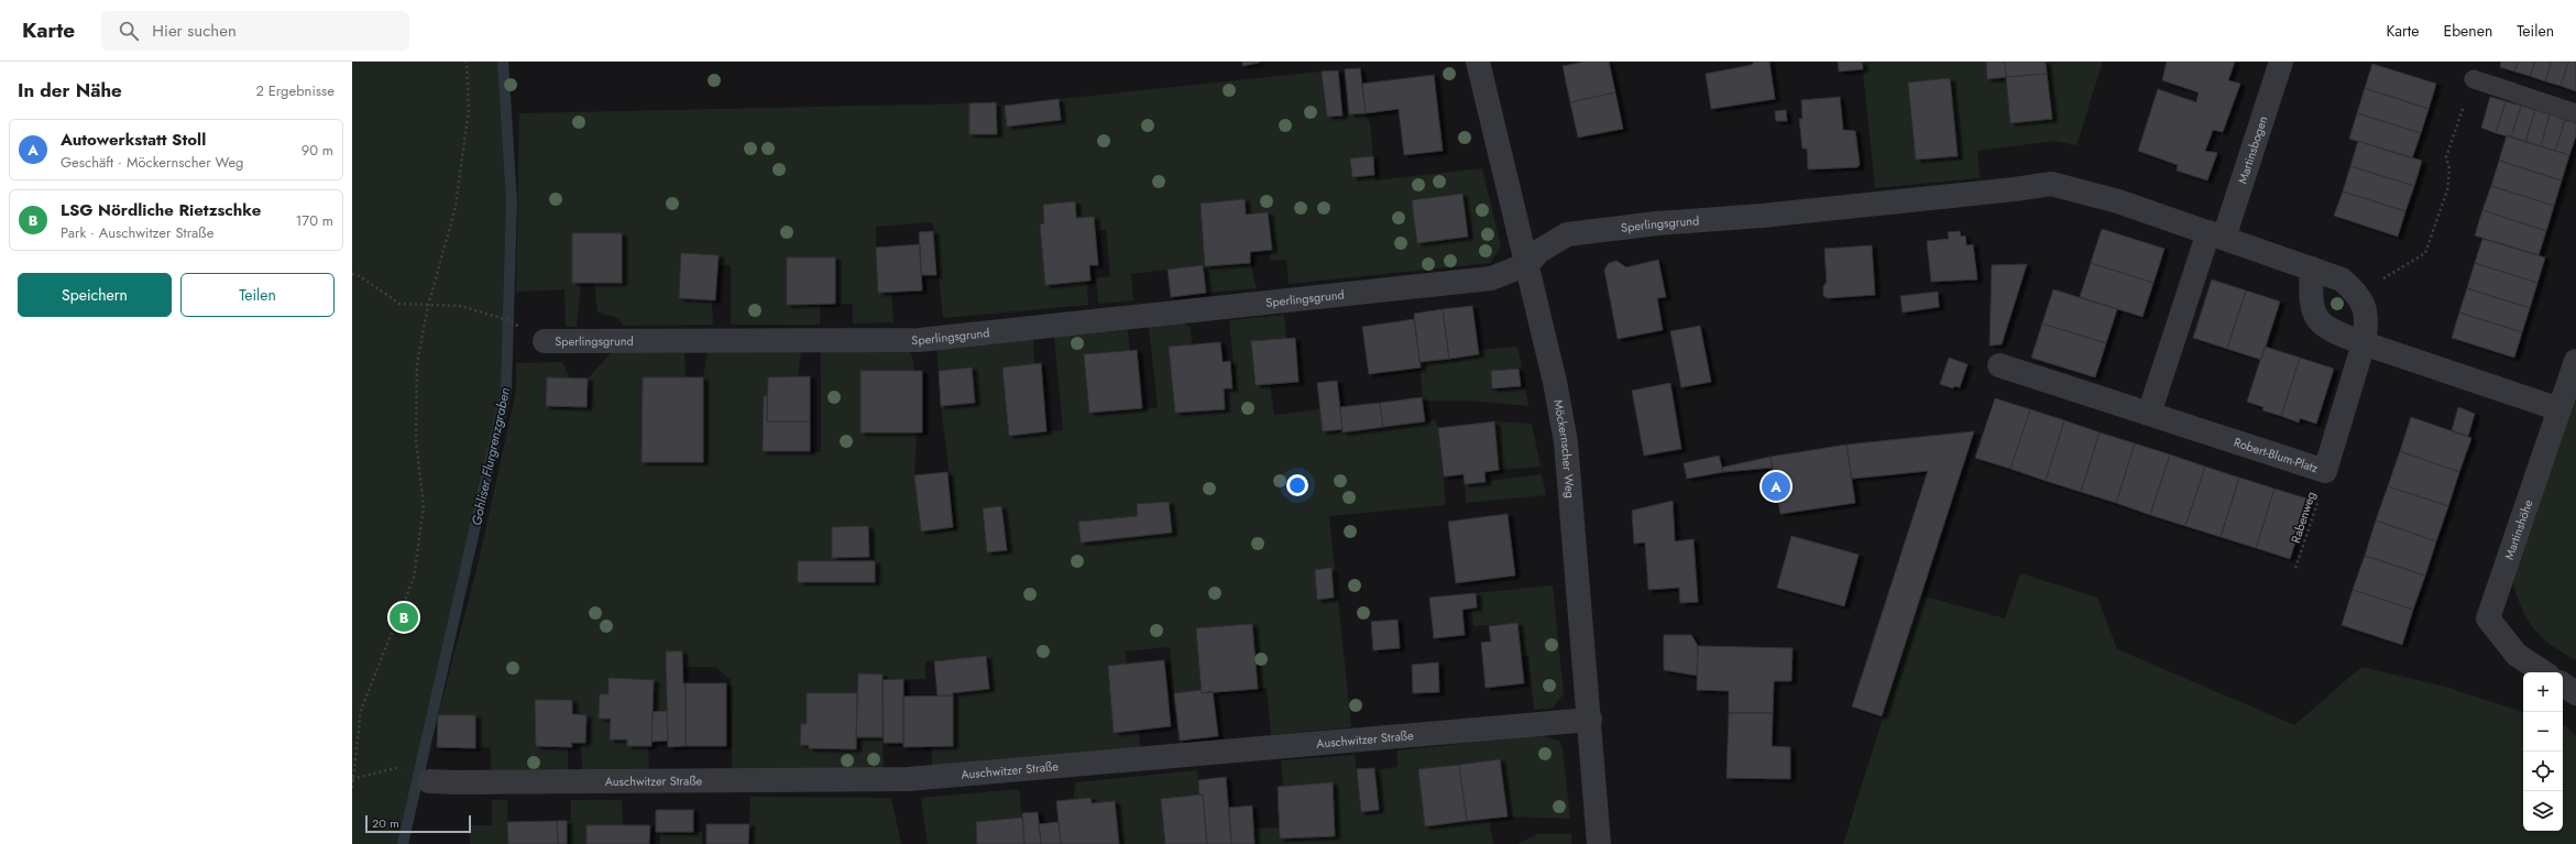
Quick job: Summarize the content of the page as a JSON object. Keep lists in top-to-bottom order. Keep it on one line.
{"streets":{"street":["Martinsbogen","Sperlingsgrund","Möckernscher Weg","Robert-Blum-Platz","Martinshöhe","Auschwitzer Straße"],"path":["Rabenweg"]},"crossings":[["Martinsbogen","Robert-Blum-Platz"],["Sperlingsgrund","Möckernscher Weg"],["Sperlingsgrund","Robert-Blum-Platz"],["Möckernscher Weg","Auschwitzer Straße"],["Robert-Blum-Platz","Rabenweg"]],"water":["Gohliser Flurgrenzgraben"],"scale_bar":"20 m","page":{"header":"Karte","search":"Hier suchen","nav":["Karte","Ebenen","Teilen"],"heading":["In der Nähe","2 Ergebnisse"],"list":[{"mark":"A","name":"Autowerkstatt Stoll","note":"Geschäft · Möckernscher Weg","value":"90 m"},{"mark":"B","name":"LSG Nördliche Rietzschke","note":"Park · Auschwitzer Straße","value":"170 m"}],"buttons":["Speichern","Teilen"],"pins":["A","B"],"map_buttons":["+","−"],"scale":"20 m"}}
